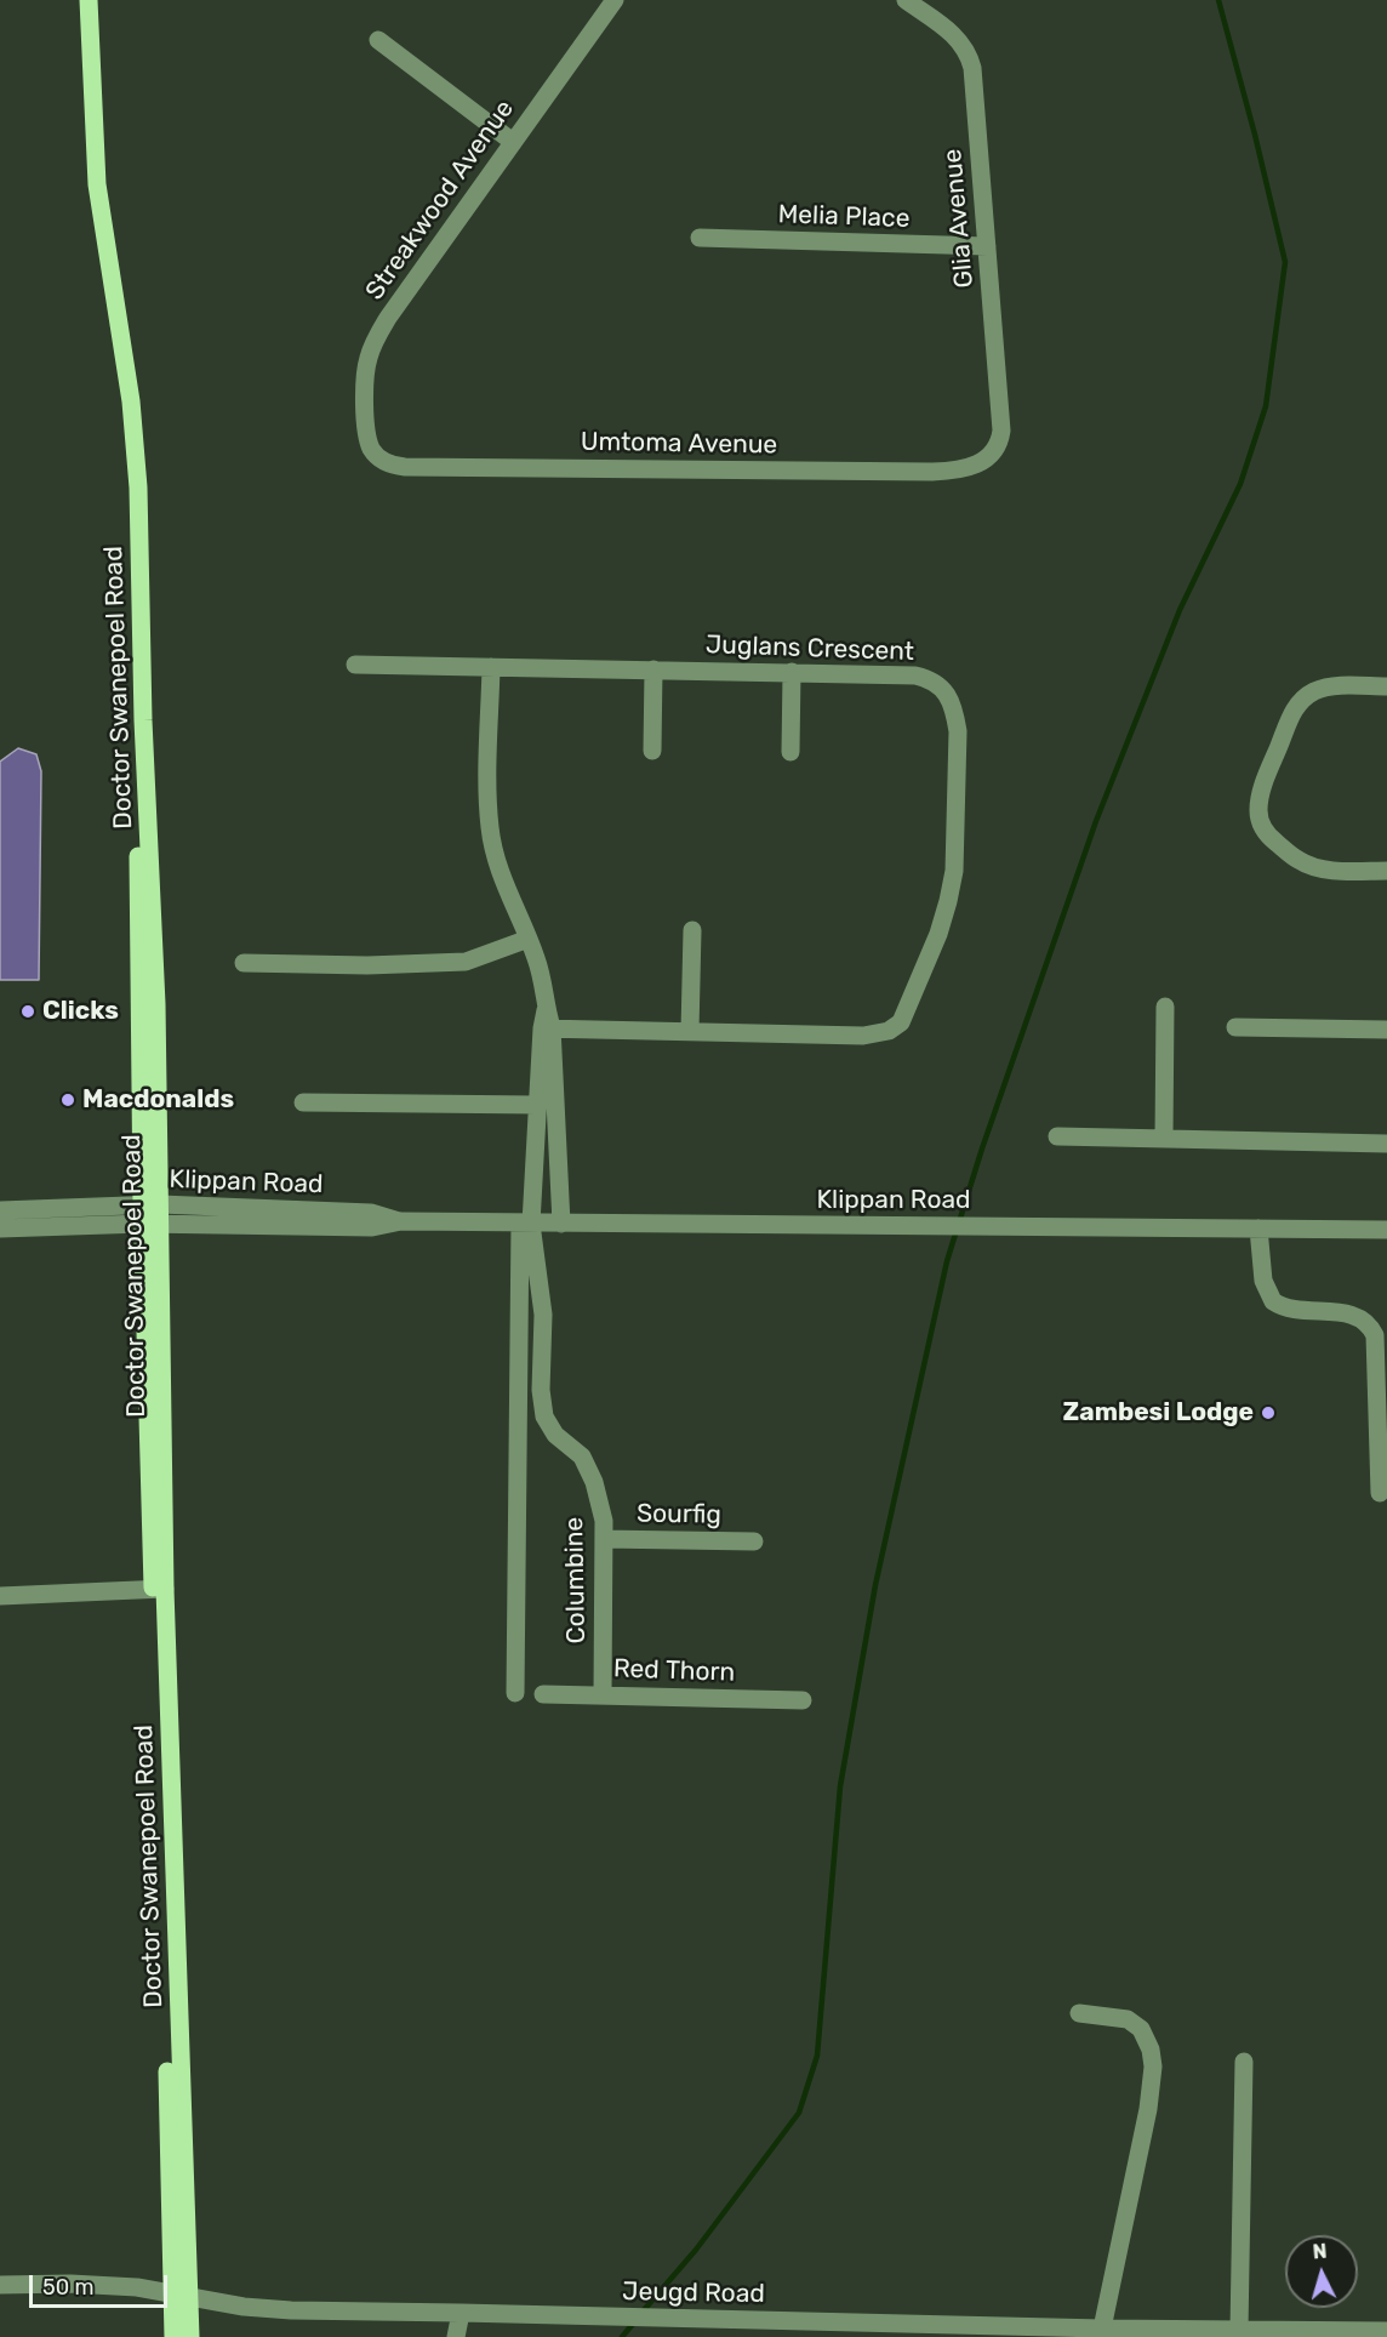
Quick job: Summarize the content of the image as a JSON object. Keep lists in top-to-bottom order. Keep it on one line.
{"streets":{"main road":["Doctor Swanepoel Road"],"street":["Streakwood Avenue","Melia Place","Glia Avenue","Umtoma Avenue","Juglans Crescent","Klippan Road","Sourfig","Columbine","Red Thorn","Jeugd Road"]},"crossings":[["Streakwood Avenue","Umtoma Avenue"],["Melia Place","Glia Avenue"],["Glia Avenue","Umtoma Avenue"],["Doctor Swanepoel Road","Klippan Road"],["Doctor Swanepoel Road","Jeugd Road"],["Klippan Road","Columbine"],["Sourfig","Columbine"],["Columbine","Red Thorn"]],"places":["Clicks","Macdonalds","Zambesi Lodge"],"scale_bar":"50 m","north":"top"}
